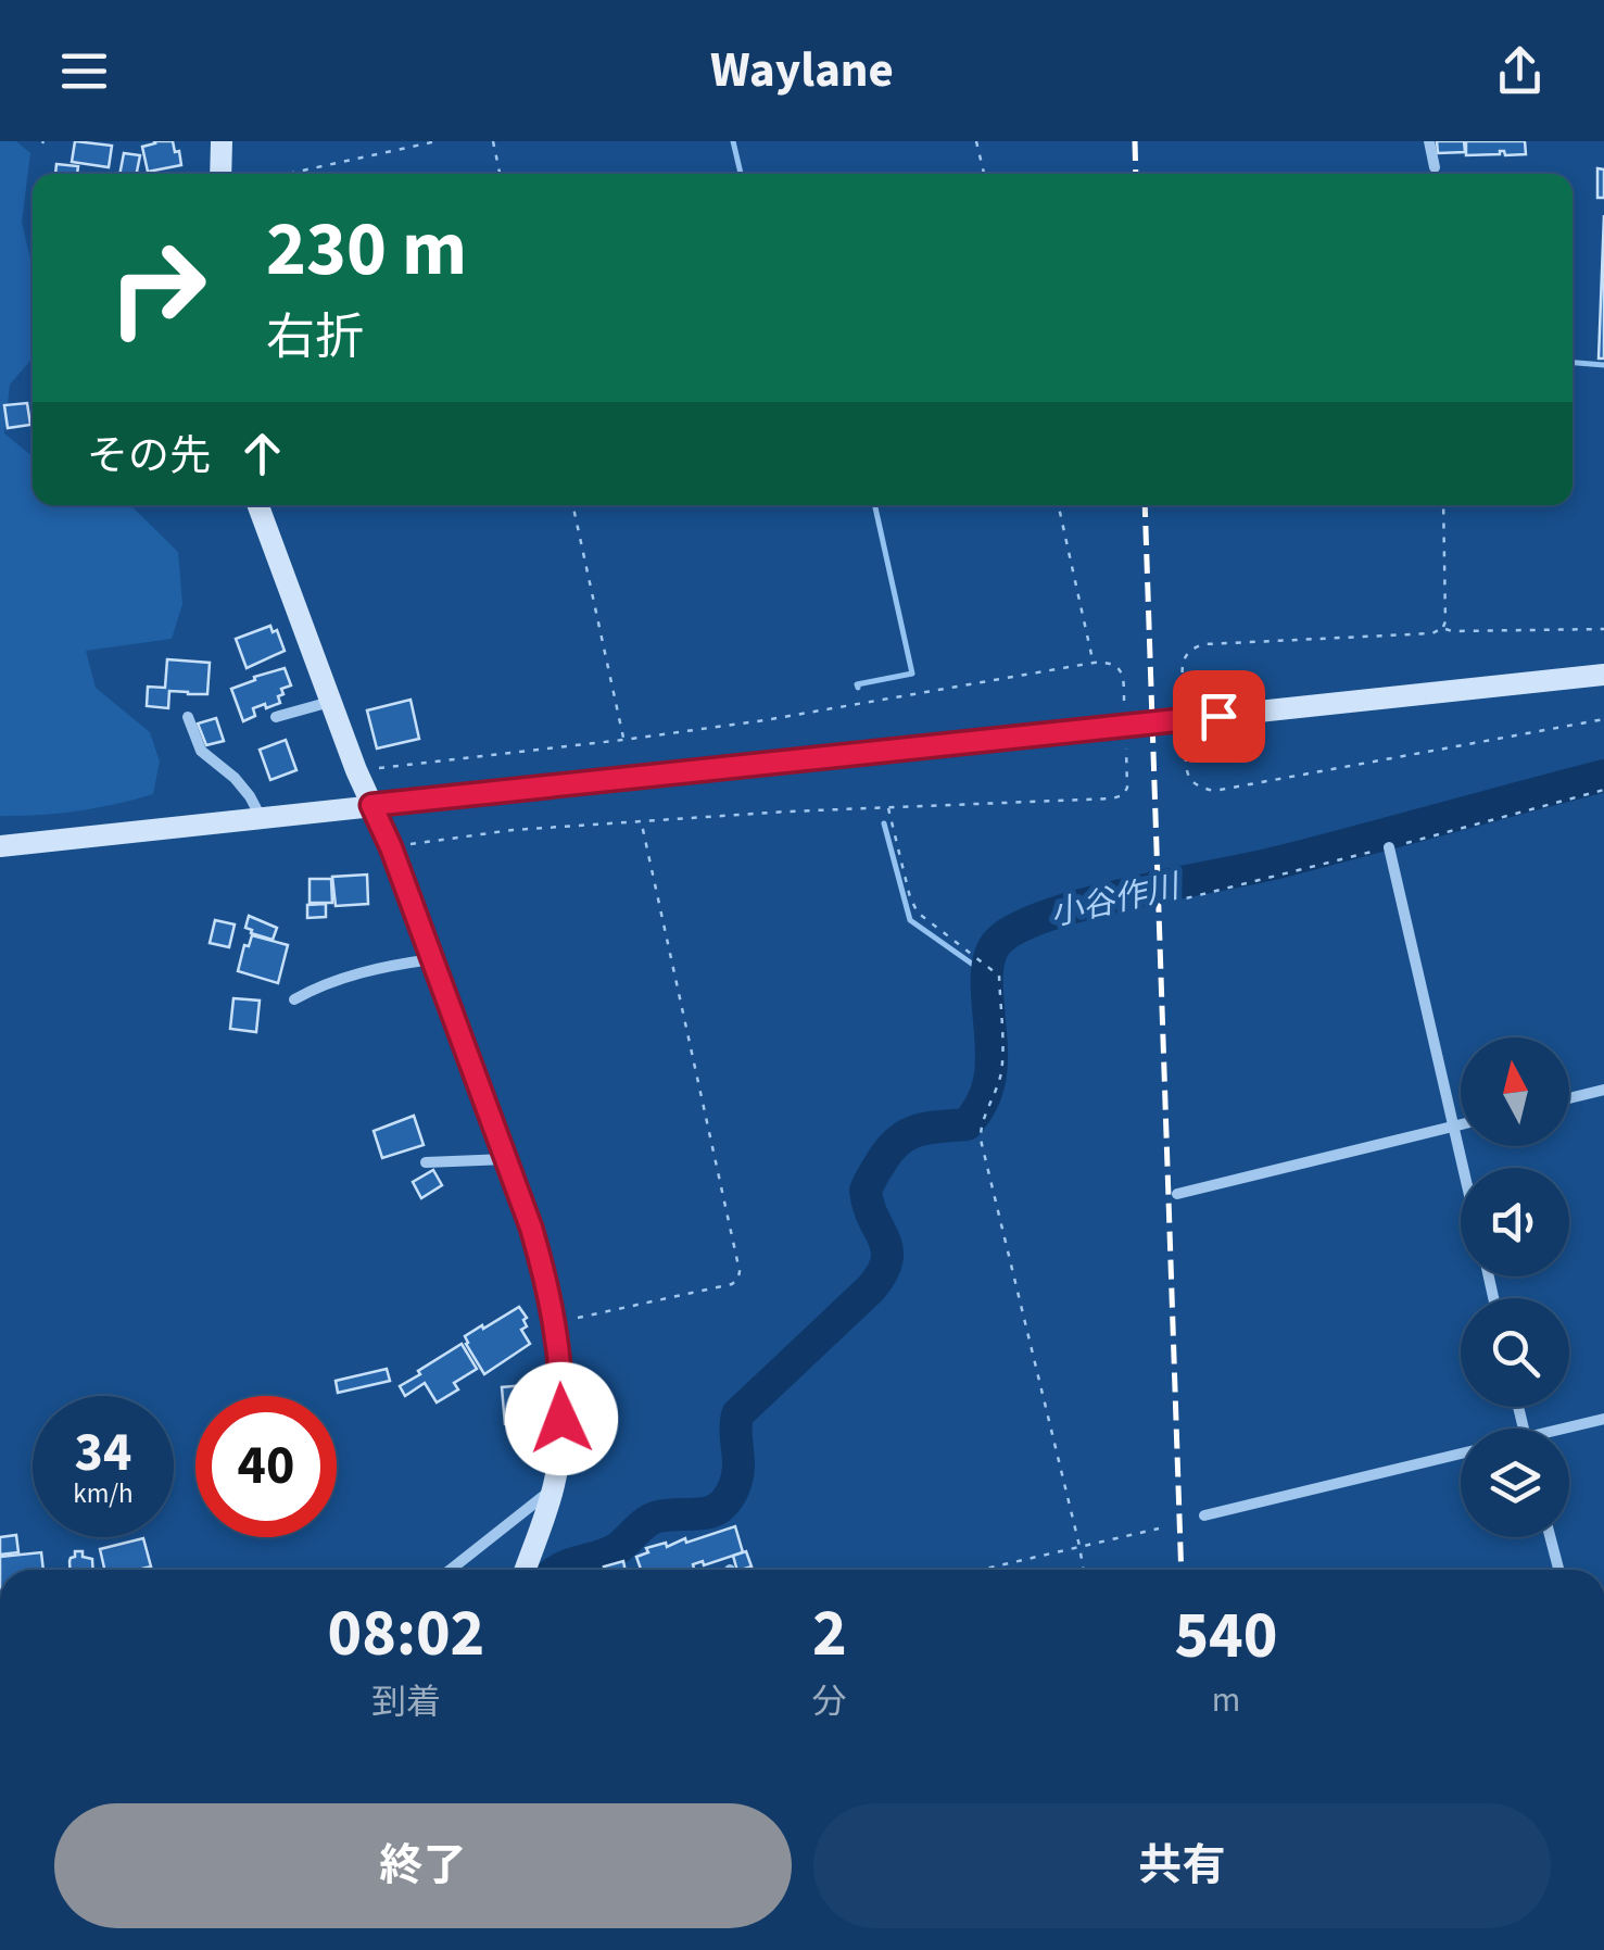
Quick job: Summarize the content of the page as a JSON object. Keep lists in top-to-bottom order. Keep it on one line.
{"water":["小谷作川"],"north":"top","page":{"header":"Waylane","turn":["230 m","右折"],"then":"その先","speed":"34 km/h","limit":"40","eta":["08:02","到着","2","分","540","m"],"buttons":["終了","共有"]}}
